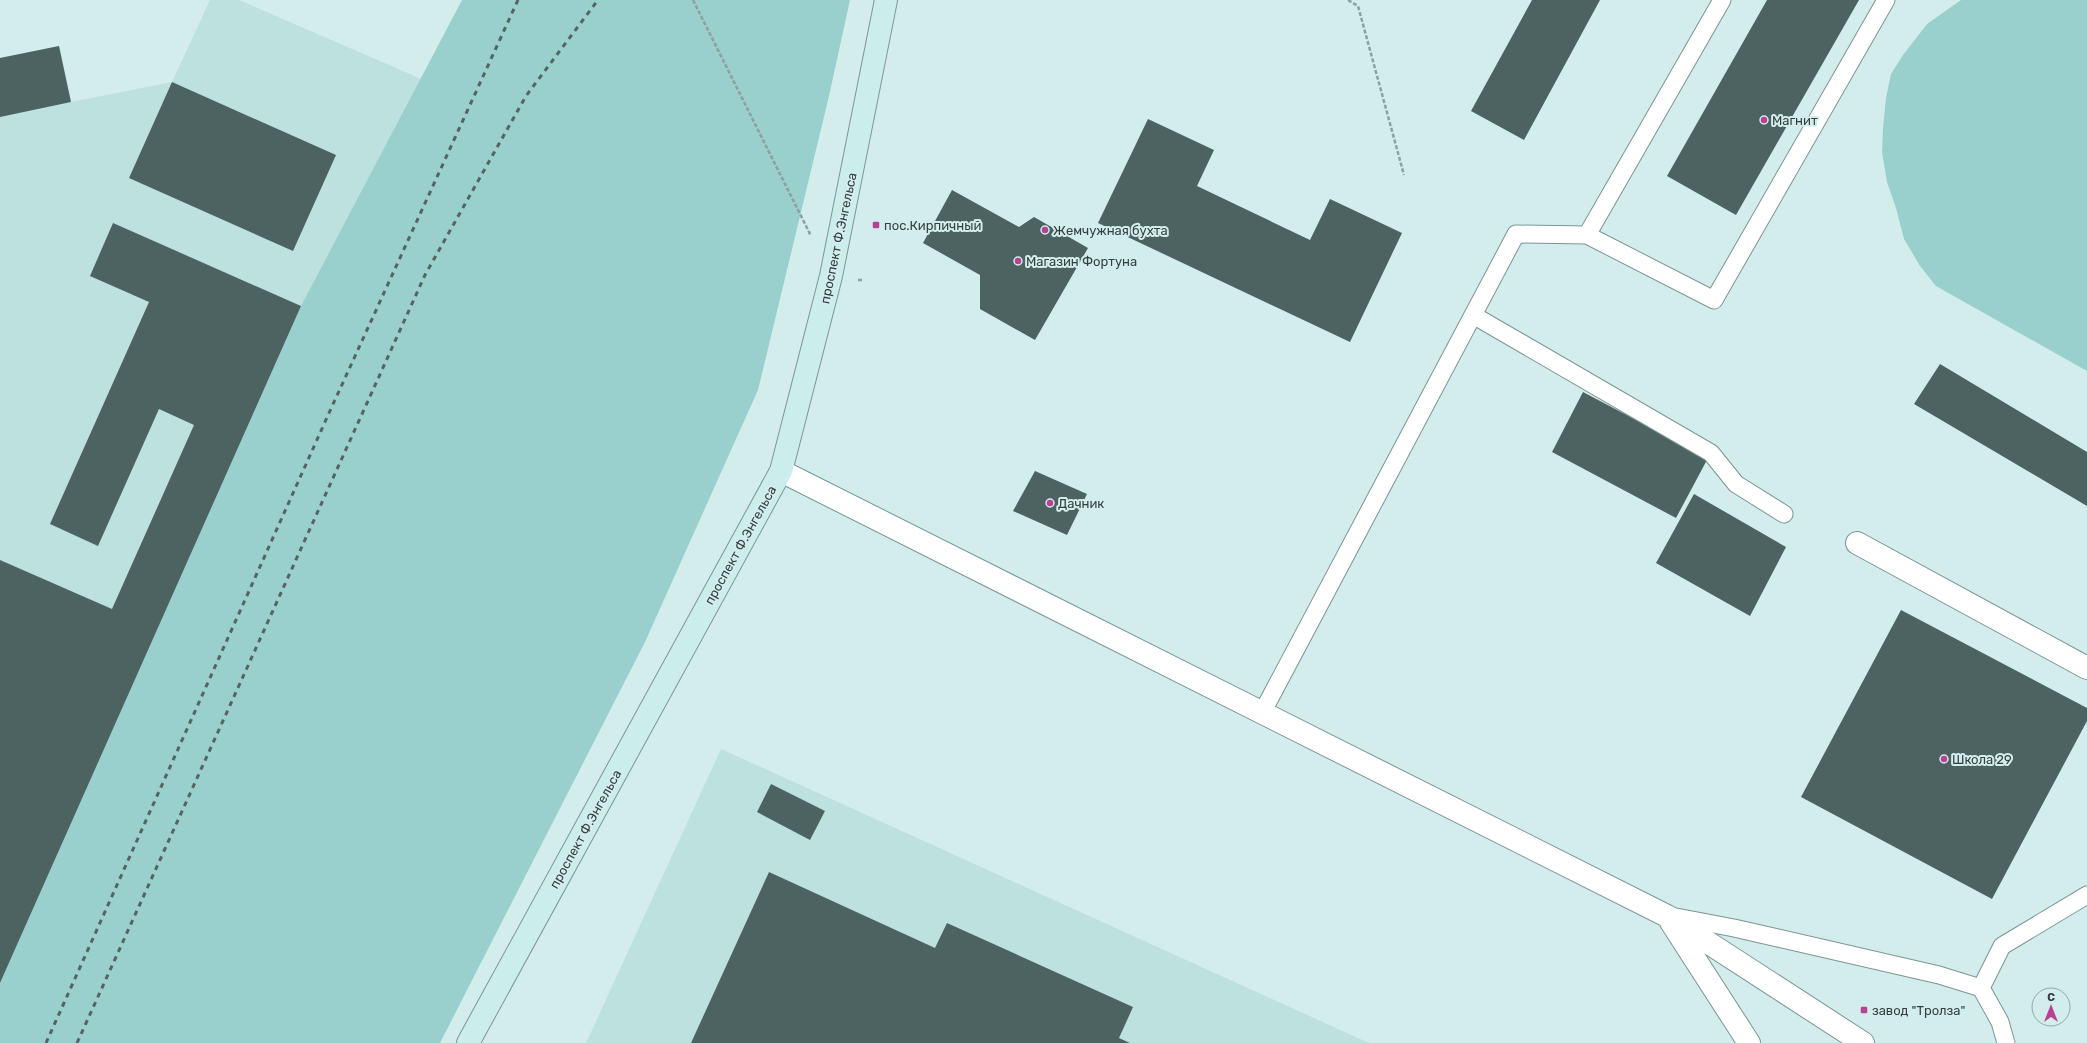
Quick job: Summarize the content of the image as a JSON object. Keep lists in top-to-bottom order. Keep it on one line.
{"streets":{"street":["проспект Ф.Энгельса"]},"places":{"other":["Магнит","Жемчужная бухта","Магазин Фортуна","Дачник","Школа 29"],"transit":["пос.Кирпичный","завод \"Тролза\""]},"north":"top"}
